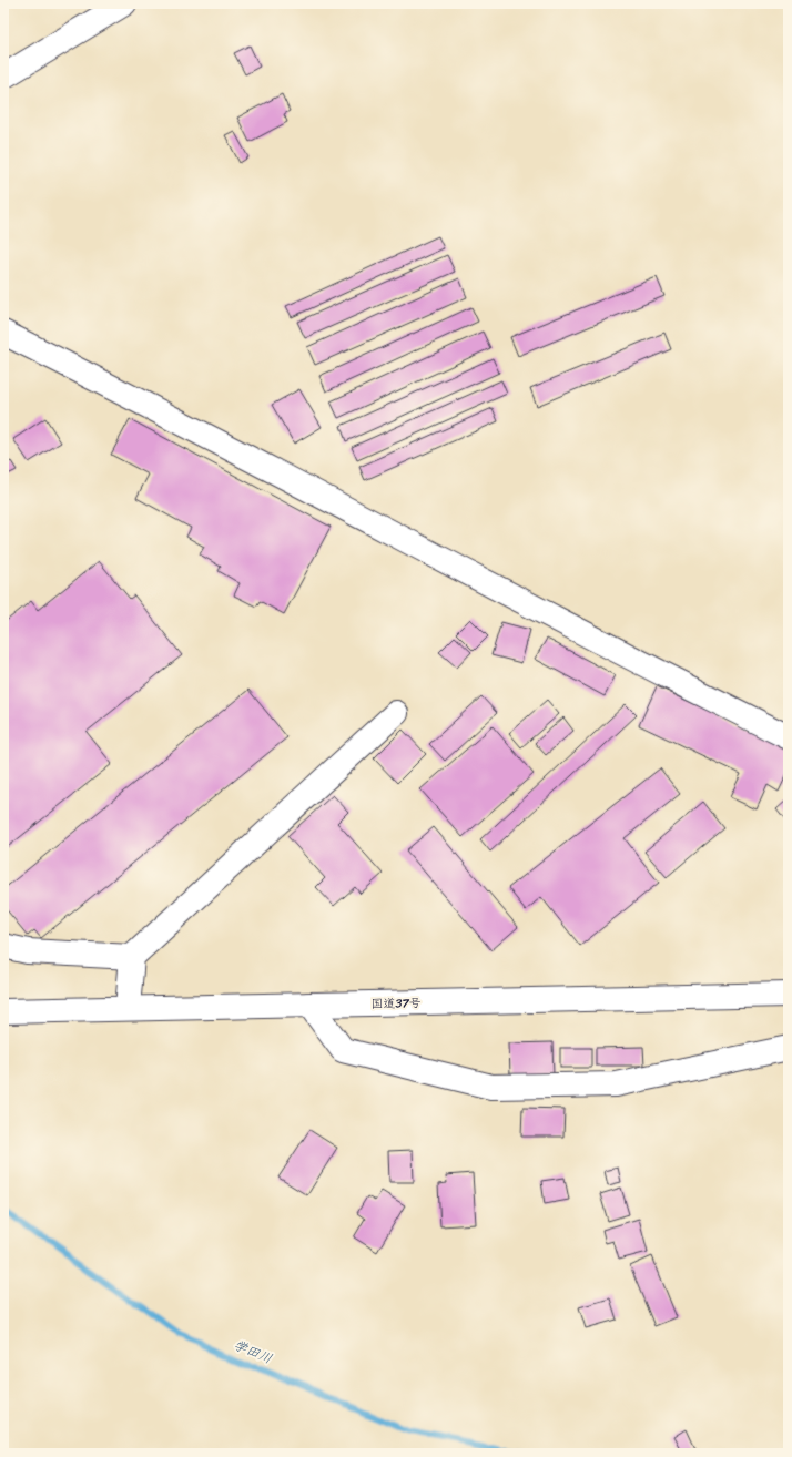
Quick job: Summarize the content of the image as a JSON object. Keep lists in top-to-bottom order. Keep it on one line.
{"streets":{"main road":["国道37号"]},"water":["学田川"]}
